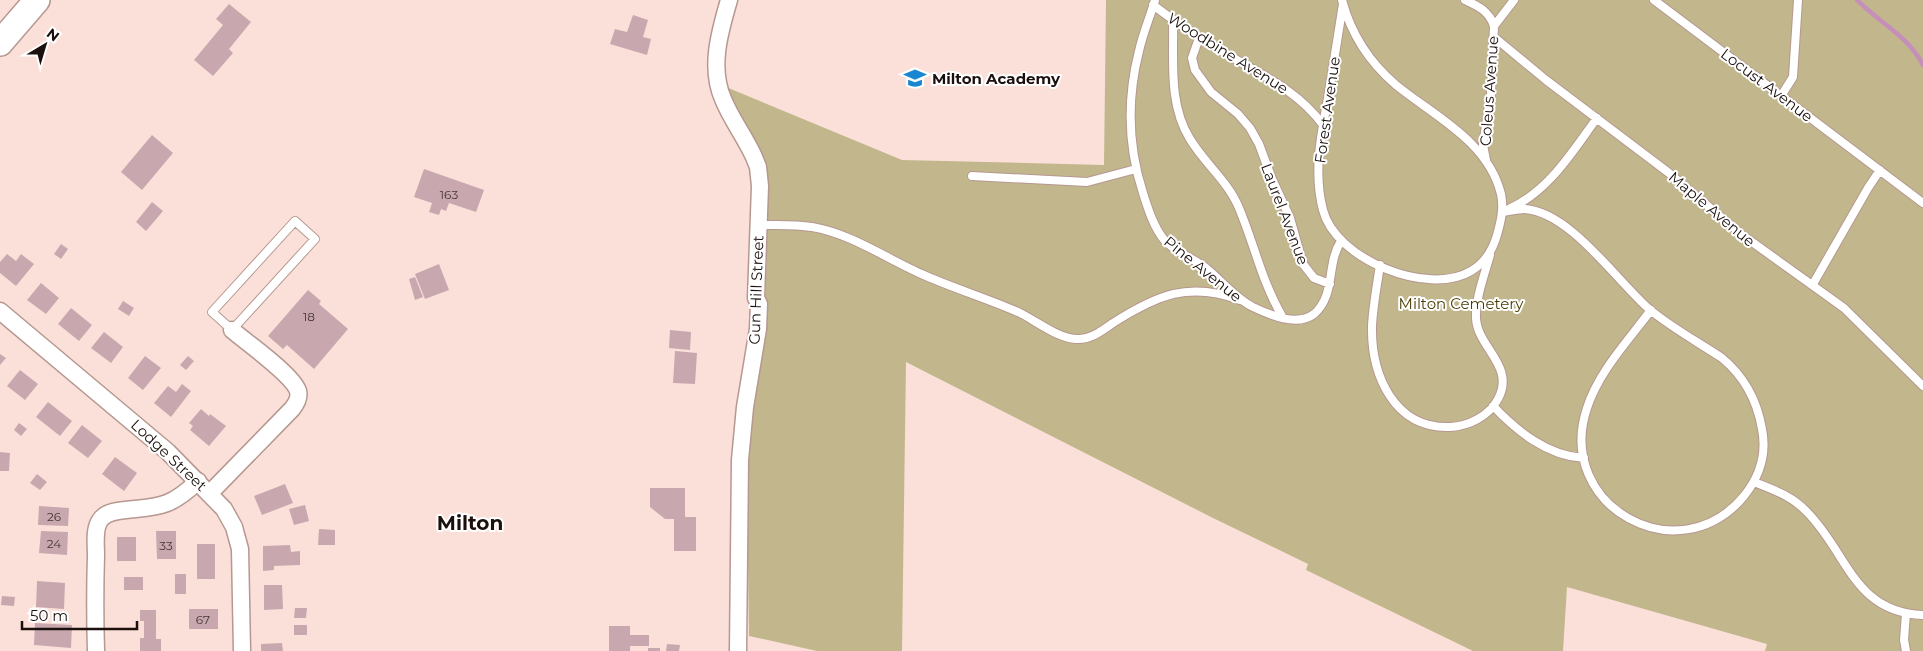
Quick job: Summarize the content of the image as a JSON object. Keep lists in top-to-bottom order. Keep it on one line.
{"streets":{"street":["Gun Hill Street","Lodge Street"],"lane":["Woodbine Avenue","Locust Avenue","Coleus Avenue","Forest Avenue","Maple Avenue","Laurel Avenue","Pine Avenue"]},"crossings":[["Woodbine Avenue","Forest Avenue"],["Woodbine Avenue","Pine Avenue"],["Coleus Avenue","Maple Avenue"],["Forest Avenue","Pine Avenue"],["Laurel Avenue","Pine Avenue"]],"districts":["Milton"],"parks":["Milton Cemetery"],"places":{"school or university":["Milton Academy"]},"house_numbers":["163","18","26","24","33","67"],"scale_bar":"50 m","north":"top right"}
